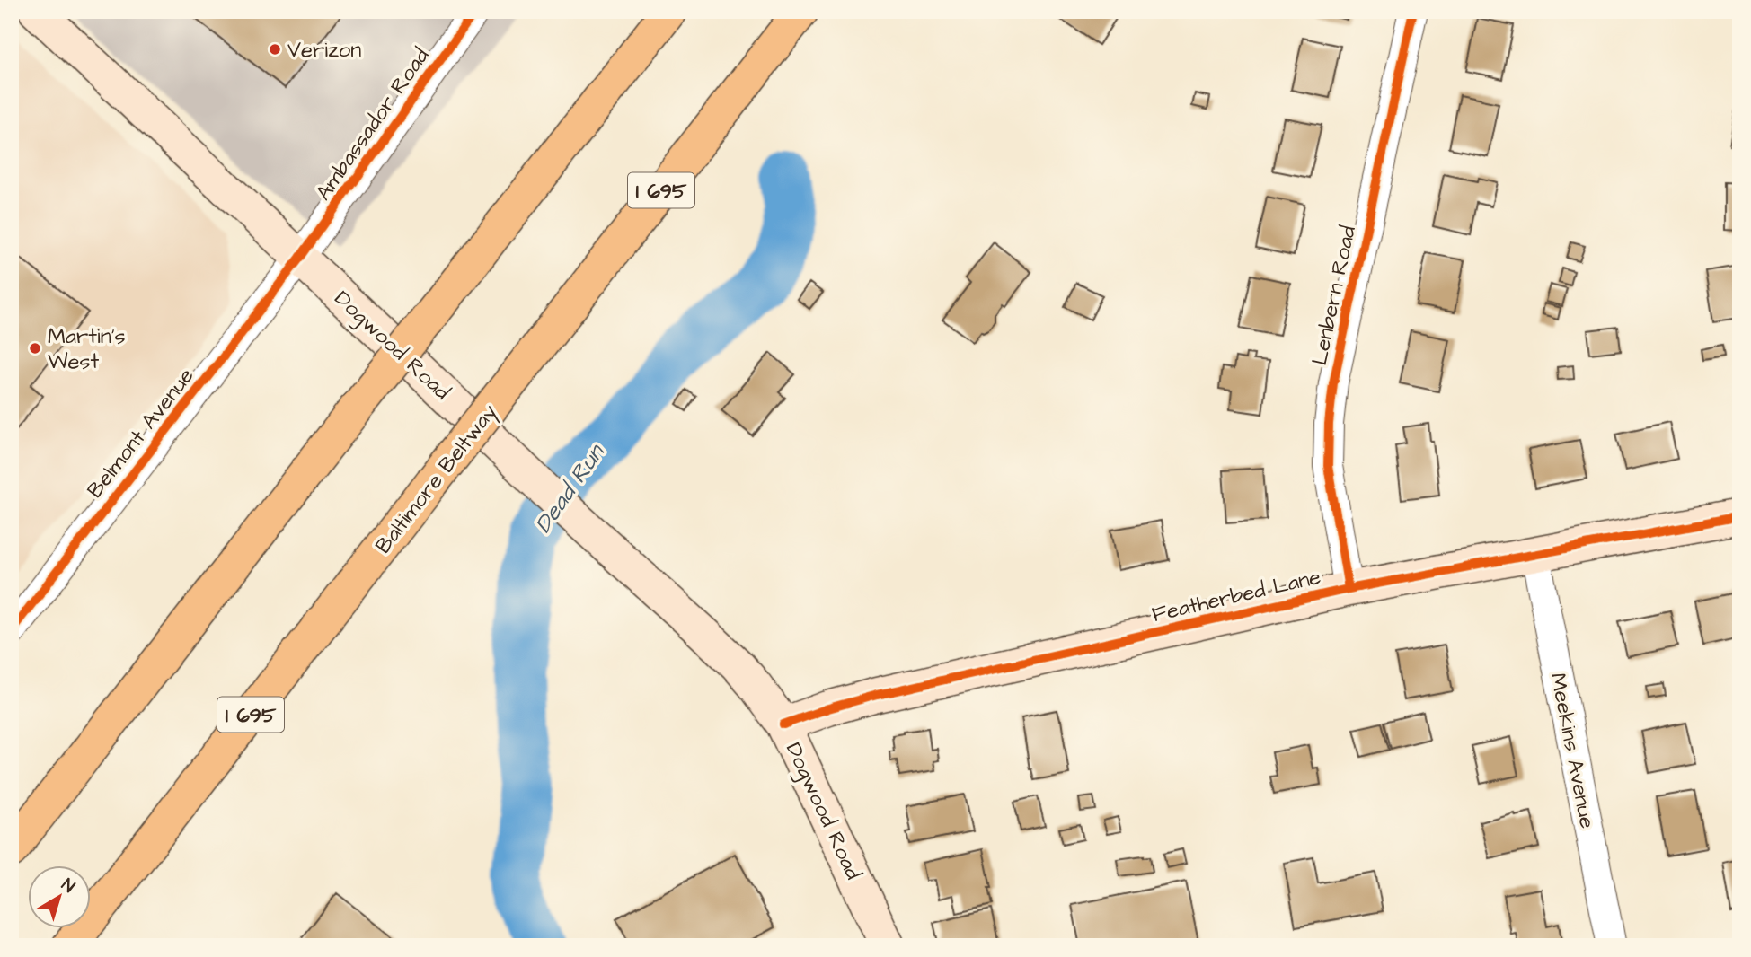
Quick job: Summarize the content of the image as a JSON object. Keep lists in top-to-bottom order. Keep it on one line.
{"streets":{"highway":["I 695","Baltimore Beltway"],"main road":["Dogwood Road","Featherbed Lane"],"street":["Ambassador Road","Lenbern Road","Belmont Avenue","Meekins Avenue"]},"crossings":[["Ambassador Road","Dogwood Road"],["Ambassador Road","Belmont Avenue"],["Lenbern Road","Featherbed Lane"],["Dogwood Road","Belmont Avenue"],["Dogwood Road","Featherbed Lane"],["Featherbed Lane","Meekins Avenue"]],"water":["Dead Run"],"places":["Verizon","Martin's West"],"north":"top right"}
